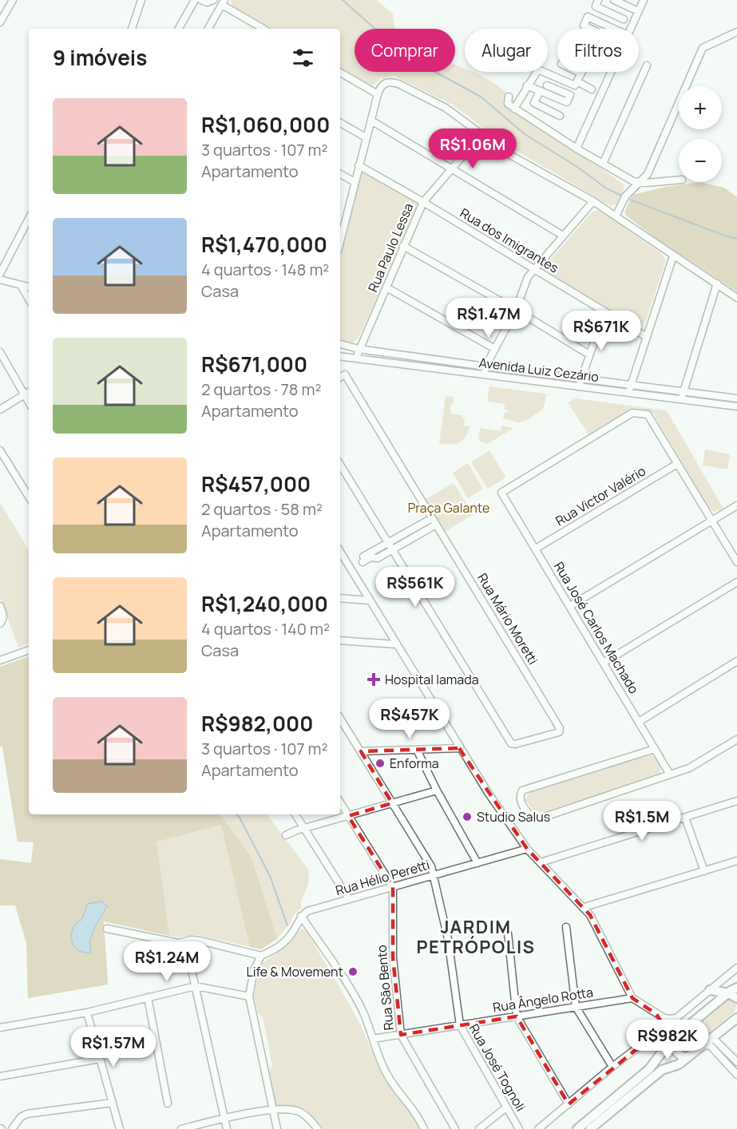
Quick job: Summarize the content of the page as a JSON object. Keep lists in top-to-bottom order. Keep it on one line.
{"streets":{"street":["Rua dos Imigrantes","Rua Paulo Lessa","Avenida Luiz Cezário","Rua Victor Valério","Rua Mário Moretti","Rua José Carlos Machado","Rua Hélio Peretti","Rua São Bento","Rua Ângelo Rotta","Rua José Tognoli"]},"crossings":[["Rua dos Imigrantes","Rua Paulo Lessa"],["Rua Paulo Lessa","Avenida Luiz Cezário"],["Rua Victor Valério","Rua José Carlos Machado"],["Rua Hélio Peretti","Rua São Bento"],["Rua Hélio Peretti","Rua José Tognoli"],["Rua São Bento","Rua Ângelo Rotta"],["Rua Ângelo Rotta","Rua José Tognoli"]],"districts":["JARDIM PETRÓPOLIS"],"parks":["Praça Galante"],"places":{"health":["Hospital Iamada"],"other":["Enforma","Studio Salus","Life & Movement"]},"page":{"chip":["Comprar","Alugar","Filtros"],"heading":"9 imóveis","map_buttons":["+","−"],"list":[{"name":"R$1,060,000","note":"3 quartos · 107 m² · Apartamento"},{"name":"R$1,470,000","note":"4 quartos · 148 m² · Casa"},{"name":"R$671,000","note":"2 quartos · 78 m² · Apartamento"},{"name":"R$457,000","note":"2 quartos · 58 m² · Apartamento"},{"name":"R$1,240,000","note":"4 quartos · 140 m² · Casa"},{"name":"R$982,000","note":"3 quartos · 107 m² · Apartamento"}],"price":["R$1.06M","R$1.47M","R$671K","R$561K","R$457K","R$1.5M","R$1.24M","R$982K","R$1.57M"]}}
